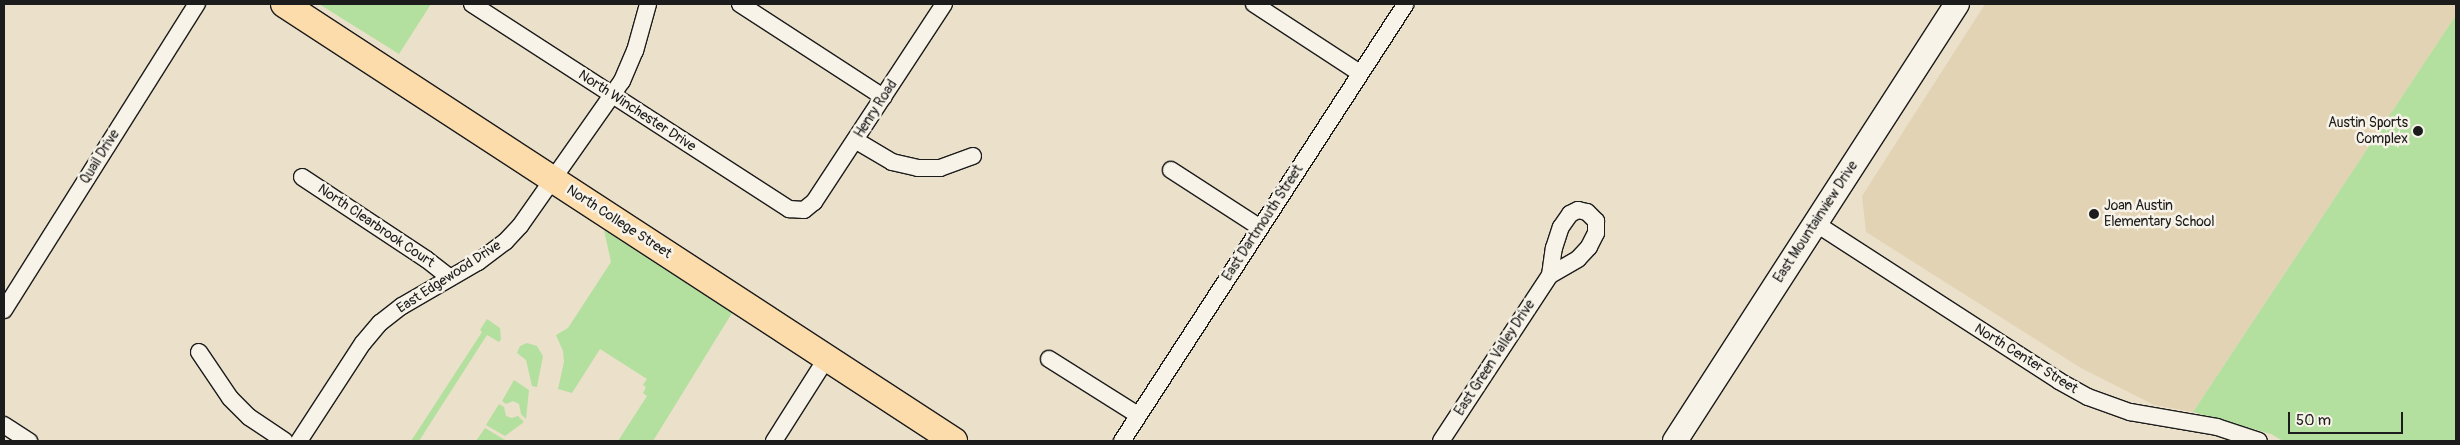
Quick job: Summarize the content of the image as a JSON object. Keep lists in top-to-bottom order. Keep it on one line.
{"streets":{"main road":["North College Street","East Mountainview Drive"],"street":["Henry Road","North Winchester Drive","Quail Drive","East Dartmouth Street","North Clearbrook Court","East Edgewood Drive","East Green Valley Drive","North Center Street"]},"crossings":[["Henry Road","North Winchester Drive"],["North Winchester Drive","East Edgewood Drive"],["North College Street","East Edgewood Drive"],["East Mountainview Drive","North Center Street"],["North Clearbrook Court","East Edgewood Drive"]],"places":["Austin Sports Complex","Joan Austin Elementary School"],"scale_bar":"50 m"}
